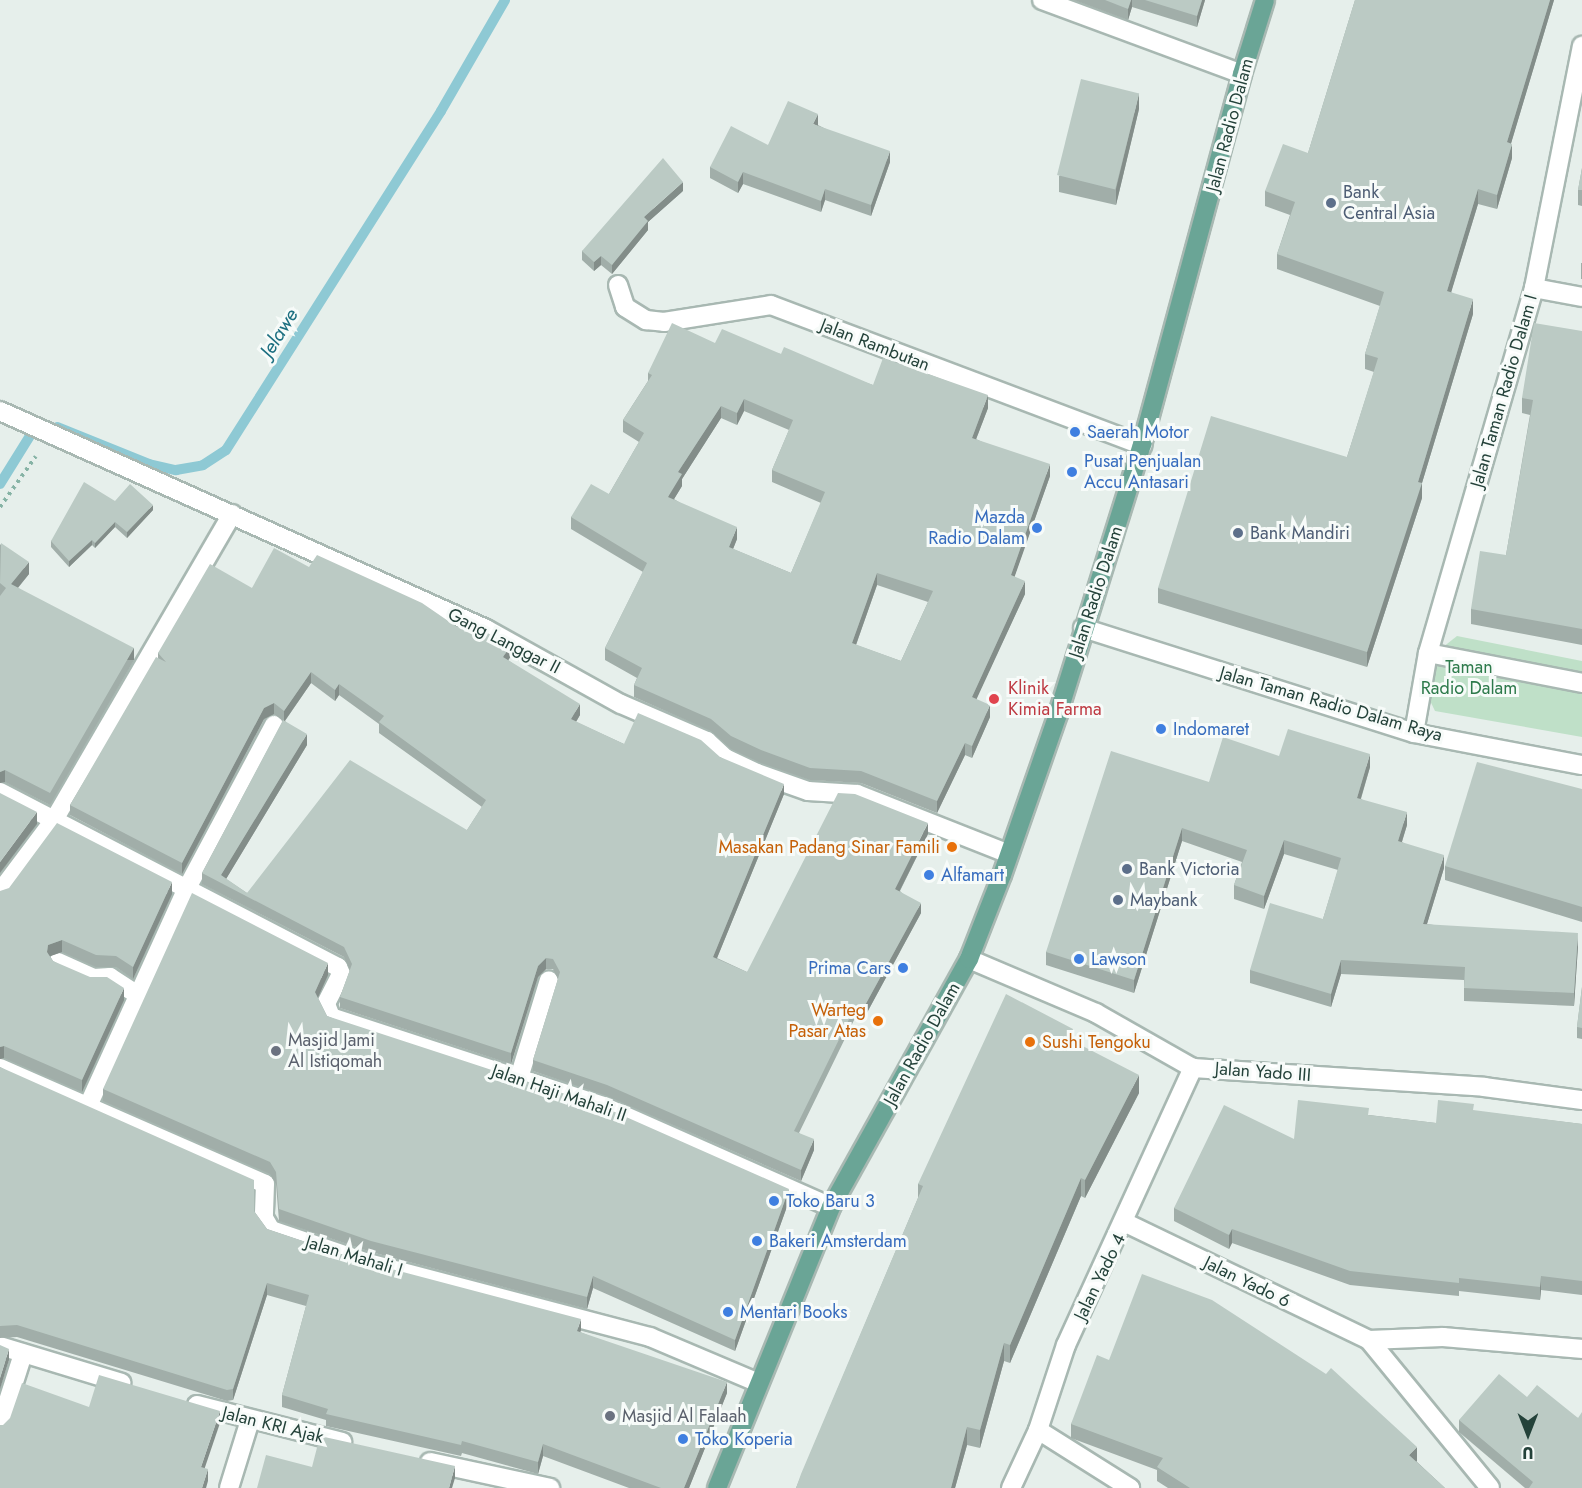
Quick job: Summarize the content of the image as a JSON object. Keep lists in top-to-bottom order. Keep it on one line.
{"streets":{"main road":["Jalan Radio Dalam"],"street":["Jalan Rambutan","Jalan Taman Radio Dalam I","Gang Langgar II","Jalan Taman Radio Dalam Raya","Jalan Yado III","Jalan Haji Mahali II","Jalan Mahali I","Jalan Yado 4","Jalan Yado 6","Jalan KRI Ajak"]},"crossings":[["Jalan Radio Dalam","Jalan Rambutan"],["Jalan Radio Dalam","Gang Langgar II"],["Jalan Radio Dalam","Jalan Taman Radio Dalam Raya"],["Jalan Radio Dalam","Jalan Yado III"],["Jalan Radio Dalam","Jalan Haji Mahali II"],["Jalan Radio Dalam","Jalan Mahali I"],["Jalan Taman Radio Dalam I","Jalan Taman Radio Dalam Raya"],["Jalan Yado III","Jalan Yado 4"],["Jalan Yado 4","Jalan Yado 6"]],"water":["Jelawe"],"parks":["Taman Radio Dalam"],"places":["Bank Central Asia","Saerah Motor","Pusat Penjualan Accu Antasari","Mazda Radio Dalam","Bank Mandiri","Klinik Kimia Farma","Indomaret","Masakan Padang Sinar Famili","Bank Victoria","Alfamart","Maybank","Lawson","Prima Cars","Warteg Pasar Atas","Sushi Tengoku","Masjid Jami Al Istiqomah","Toko Baru 3","Bakeri Amsterdam","Mentari Books","Masjid Al Falaah","Toko Koperia"],"north":"bottom"}
